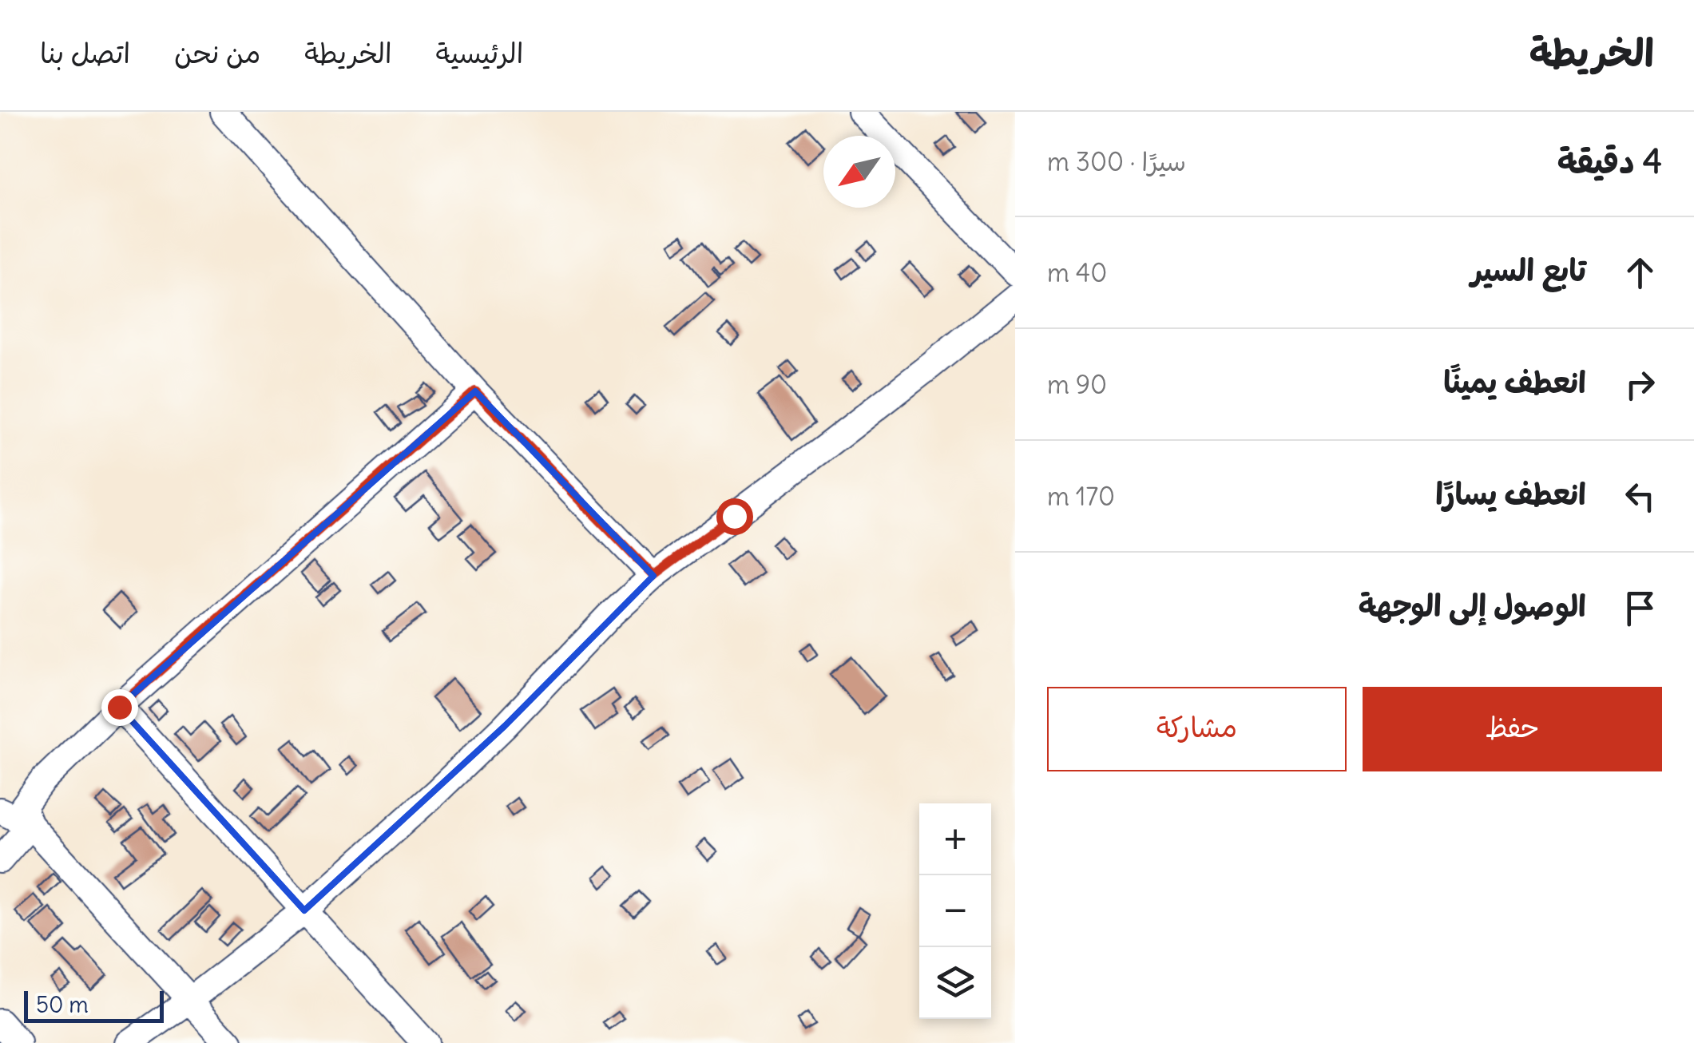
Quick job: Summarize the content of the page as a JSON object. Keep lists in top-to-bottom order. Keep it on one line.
{"scale_bar":"50 m","north":"bottom left","page":{"header":"الخريطة","nav":["الرئيسية","الخريطة","من نحن","اتصل بنا"],"heading":["4 دقيقة","سيرًا · 300 m"],"list":[["تابع السير","40 m"],["انعطف يمينًا","90 m"],["انعطف يسارًا","170 m"],"الوصول إلى الوجهة"],"buttons":["حفظ","مشاركة"],"map_buttons":["+","−"],"scale":"50 m"}}
